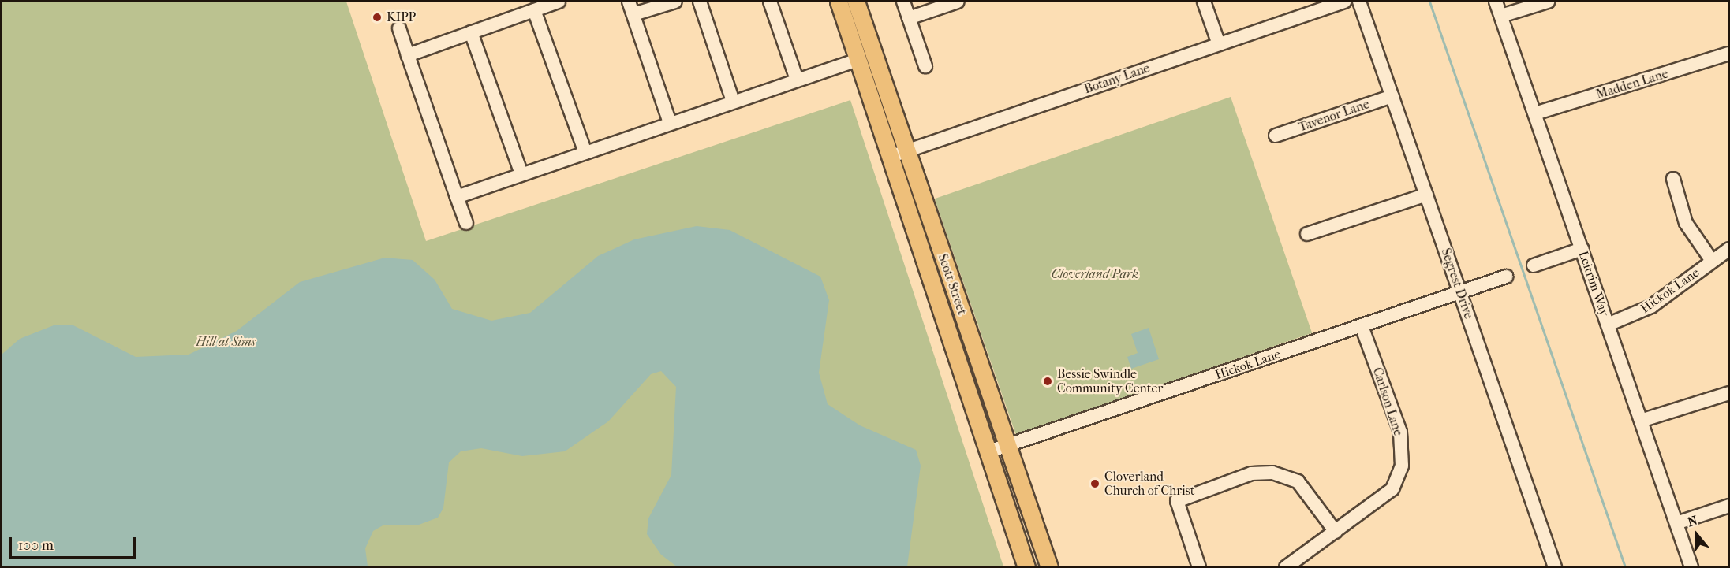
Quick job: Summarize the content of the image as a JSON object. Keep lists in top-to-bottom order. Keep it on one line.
{"streets":{"main road":["Scott Street"],"street":["Botany Lane","Madden Lane","Tavenor Lane","Segrest Drive","Leitrim Way","Hickok Lane","Carlson Lane"]},"crossings":[["Botany Lane","Scott Street"],["Madden Lane","Leitrim Way"],["Tavenor Lane","Segrest Drive"],["Segrest Drive","Hickok Lane"],["Leitrim Way","Hickok Lane"],["Scott Street","Hickok Lane"],["Hickok Lane","Carlson Lane"]],"parks":["Cloverland Park","Hill at Sims"],"places":["KIPP","Bessie Swindle Community Center","Cloverland Church of Christ"],"scale_bar":"100 m","north":"top"}
